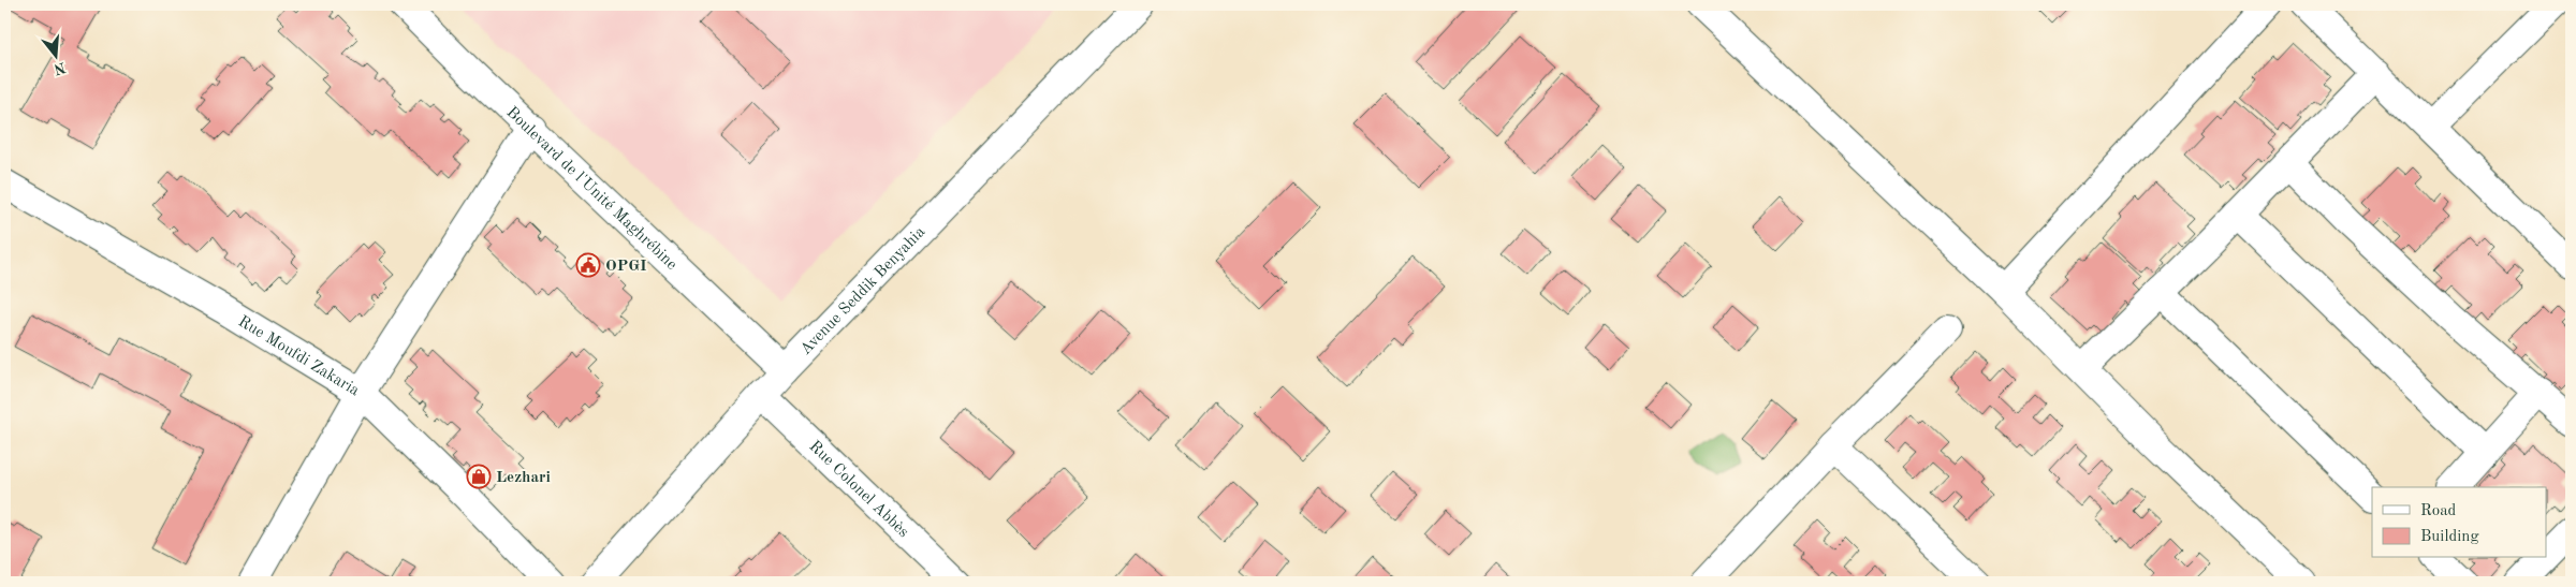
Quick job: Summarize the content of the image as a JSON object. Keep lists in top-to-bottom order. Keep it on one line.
{"streets":{"street":["Boulevard de l'Unité Maghrébine","Avenue Seddik Benyahia","Rue Moufdi Zakaria","Rue Colonel Abbès"]},"crossings":[["Boulevard de l'Unité Maghrébine","Avenue Seddik Benyahia"],["Avenue Seddik Benyahia","Rue Colonel Abbès"]],"places":{"public building":["OPGI"],"shop":["Lezhari"]},"legend":["Road","Building"],"north":"bottom"}
